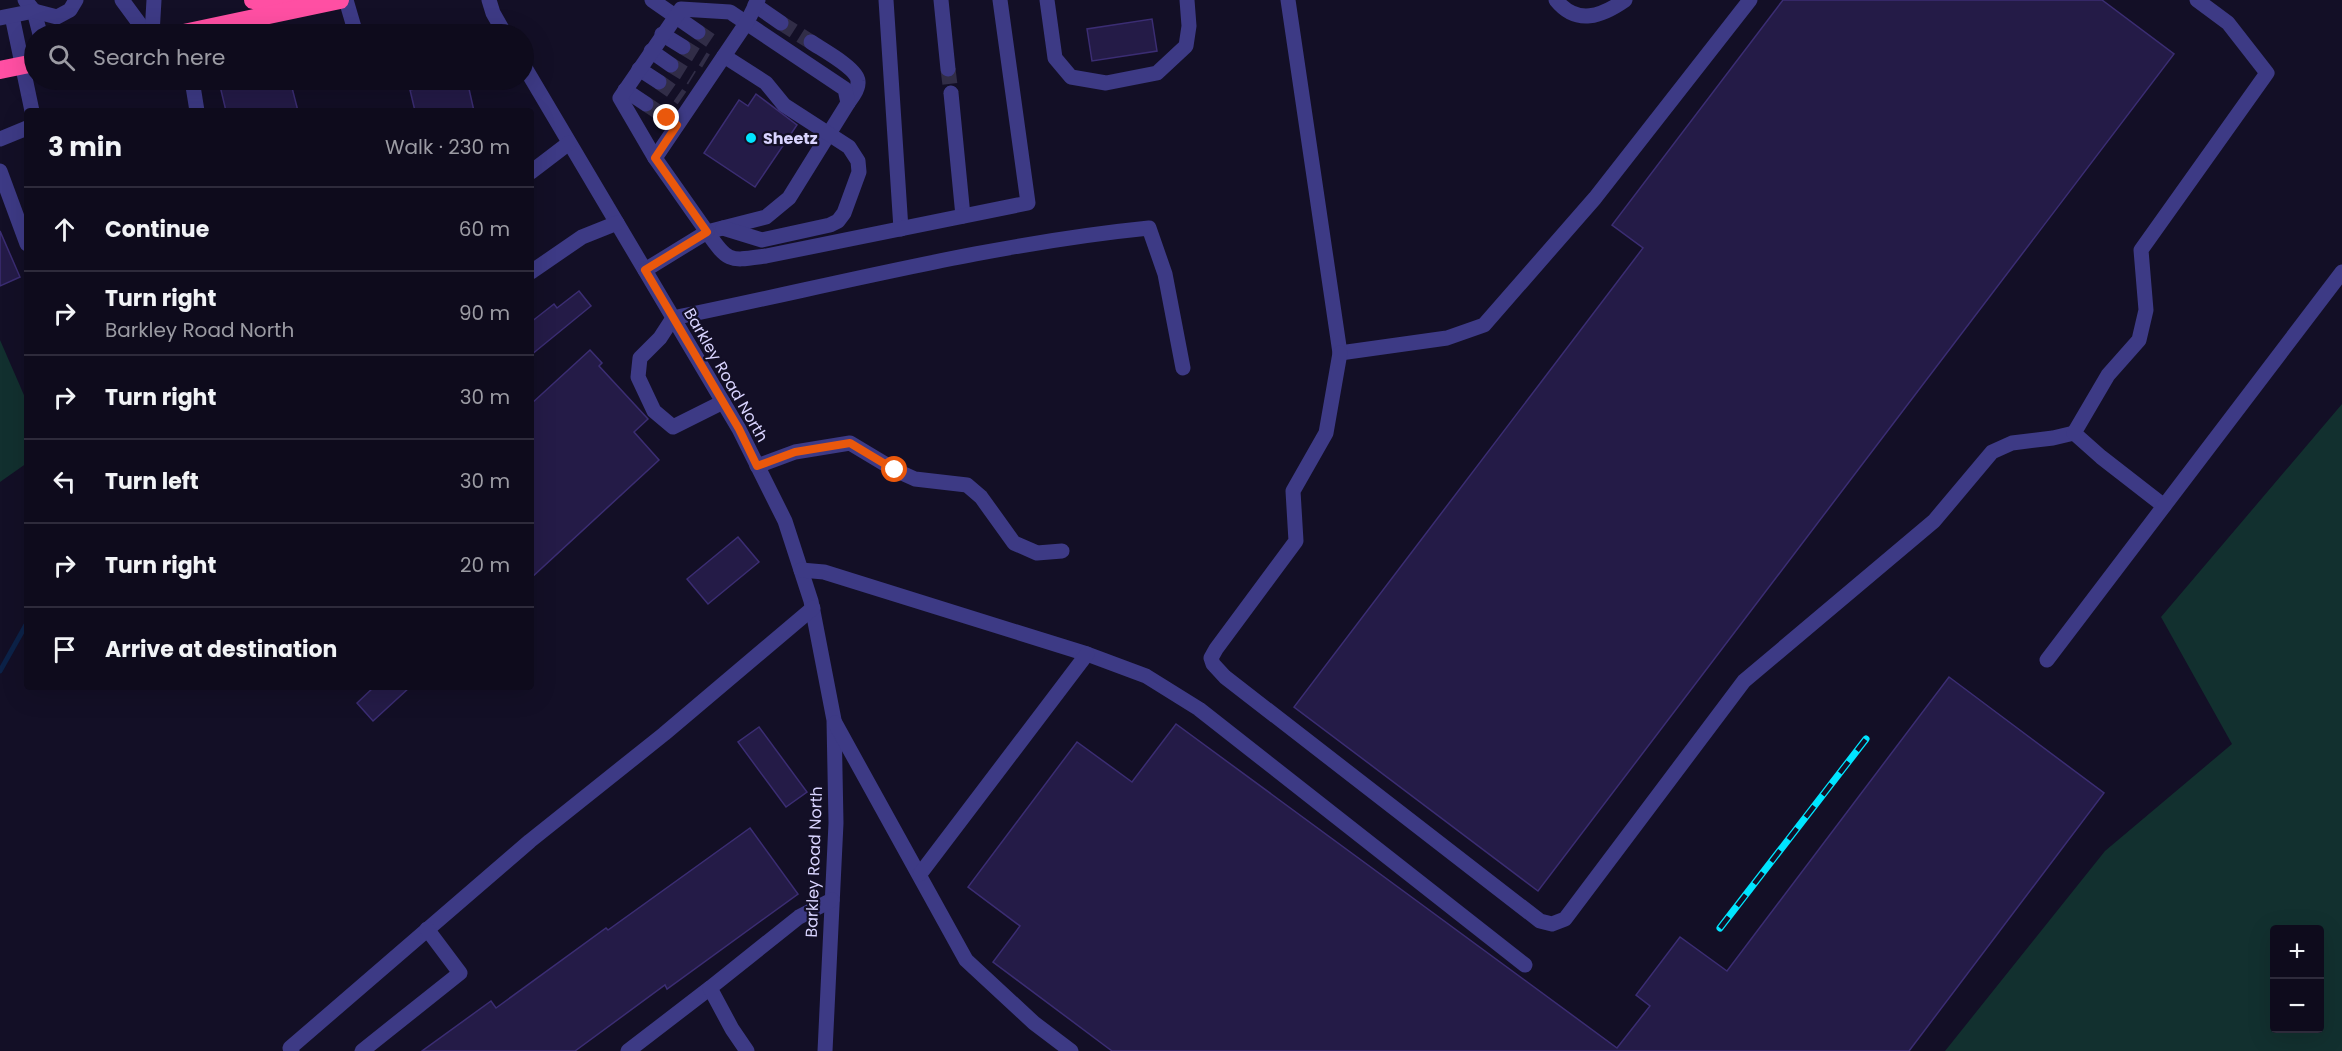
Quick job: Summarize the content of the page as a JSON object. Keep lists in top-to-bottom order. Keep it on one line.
{"streets":{"street":["Barkley Road North"]},"places":["Sheetz"],"page":{"search":"Search here","heading":["3 min","Walk · 230 m"],"list":[["Continue","60 m"],["Turn right","Barkley Road North","90 m"],["Turn right","30 m"],["Turn left","30 m"],["Turn right","20 m"],"Arrive at destination"],"map_buttons":["+","−"]}}
